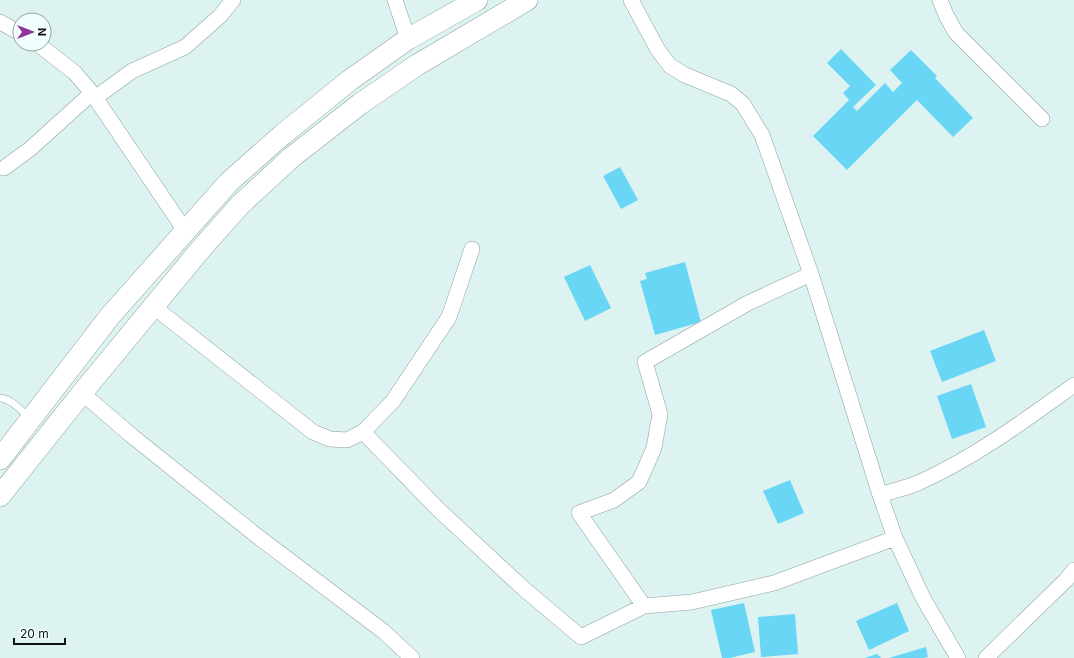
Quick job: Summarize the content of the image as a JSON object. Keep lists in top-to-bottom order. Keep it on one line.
{"scale_bar":"20 m","north":"right"}
